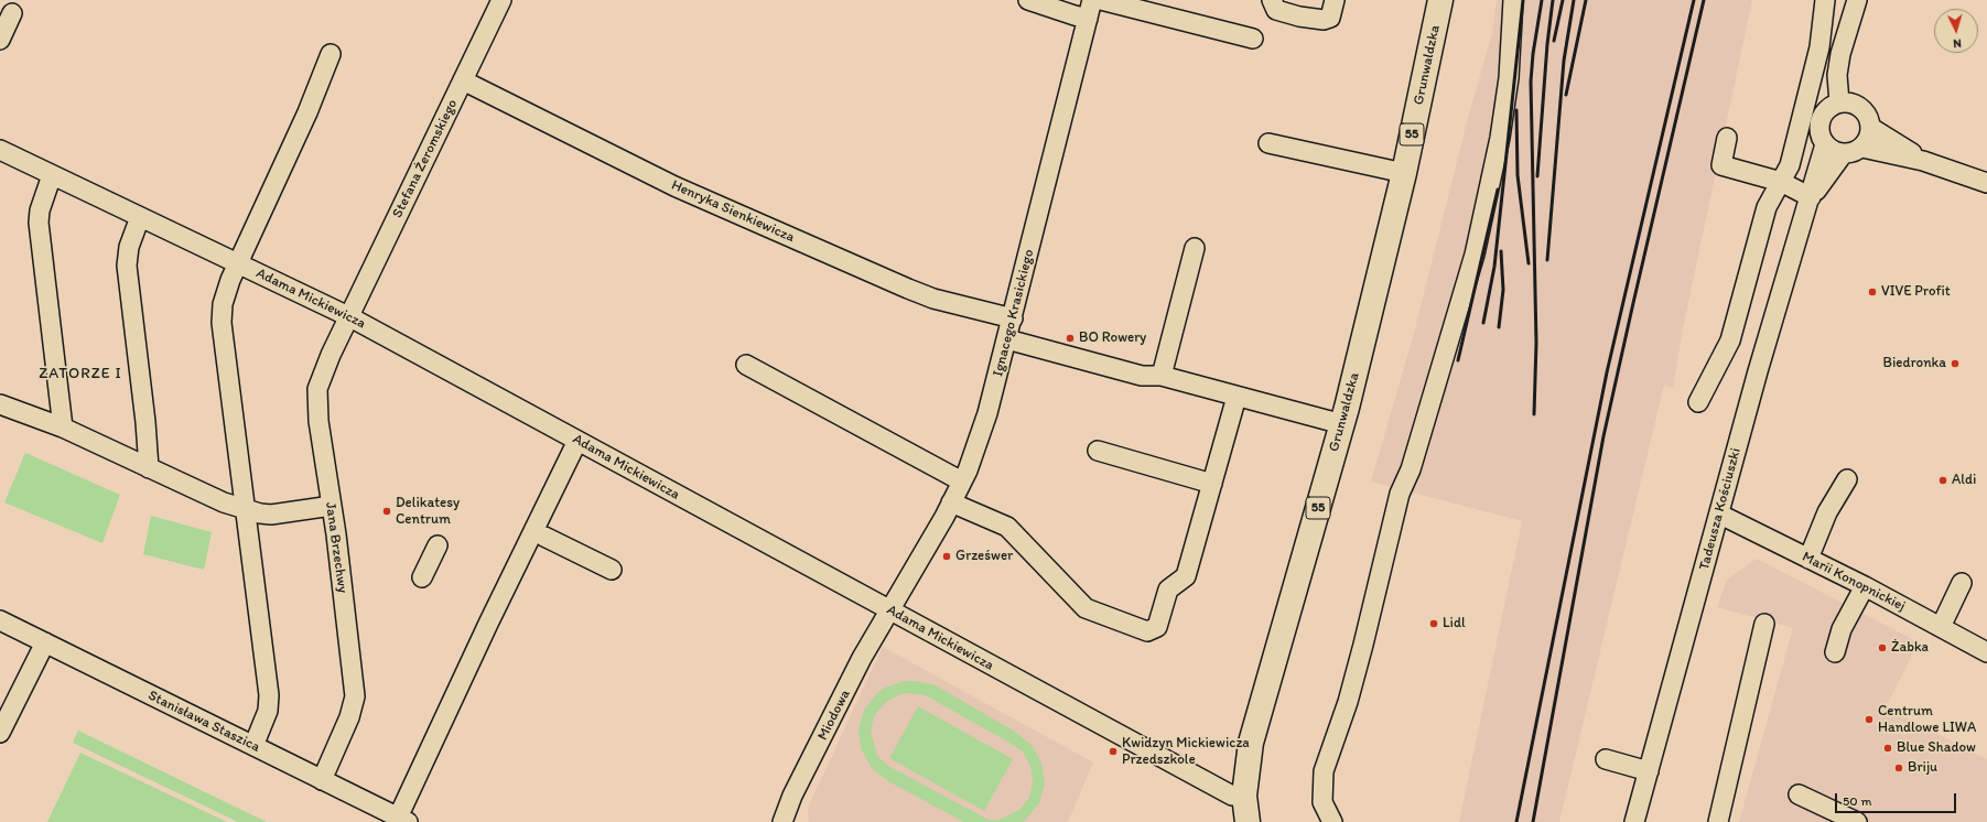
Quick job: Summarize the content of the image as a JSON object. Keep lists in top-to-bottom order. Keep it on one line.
{"streets":{"main road":["Grunwaldzka","55"],"street":["Stefana Żeromskiego","Henryka Sienkiewicza","Adama Mickiewicza","Ignacego Krasickiego","Tadeusza Kościuszki","Jana Brzechwy","Marii Konopnickiej","Miodowa","Stanisława Staszica"]},"crossings":[["Grunwaldzka","Adama Mickiewicza"],["Stefana Żeromskiego","Henryka Sienkiewicza"],["Stefana Żeromskiego","Adama Mickiewicza"],["Stefana Żeromskiego","Jana Brzechwy"],["Henryka Sienkiewicza","Ignacego Krasickiego"],["Adama Mickiewicza","Ignacego Krasickiego"],["Adama Mickiewicza","Jana Brzechwy"],["Adama Mickiewicza","Miodowa"],["Ignacego Krasickiego","Miodowa"],["Tadeusza Kościuszki","Marii Konopnickiej"],["Jana Brzechwy","Stanisława Staszica"]],"districts":["ZATORZE I"],"places":["VIVE Profit","BO Rowery","Biedronka","Aldi","Delikatesy Centrum","Grześwer","Lidl","Żabka","Centrum Handlowe LIWA","Blue Shadow","Kwidzyn Mickiewicza Przedszkole","Briju"],"scale_bar":"50 m","north":"bottom"}
